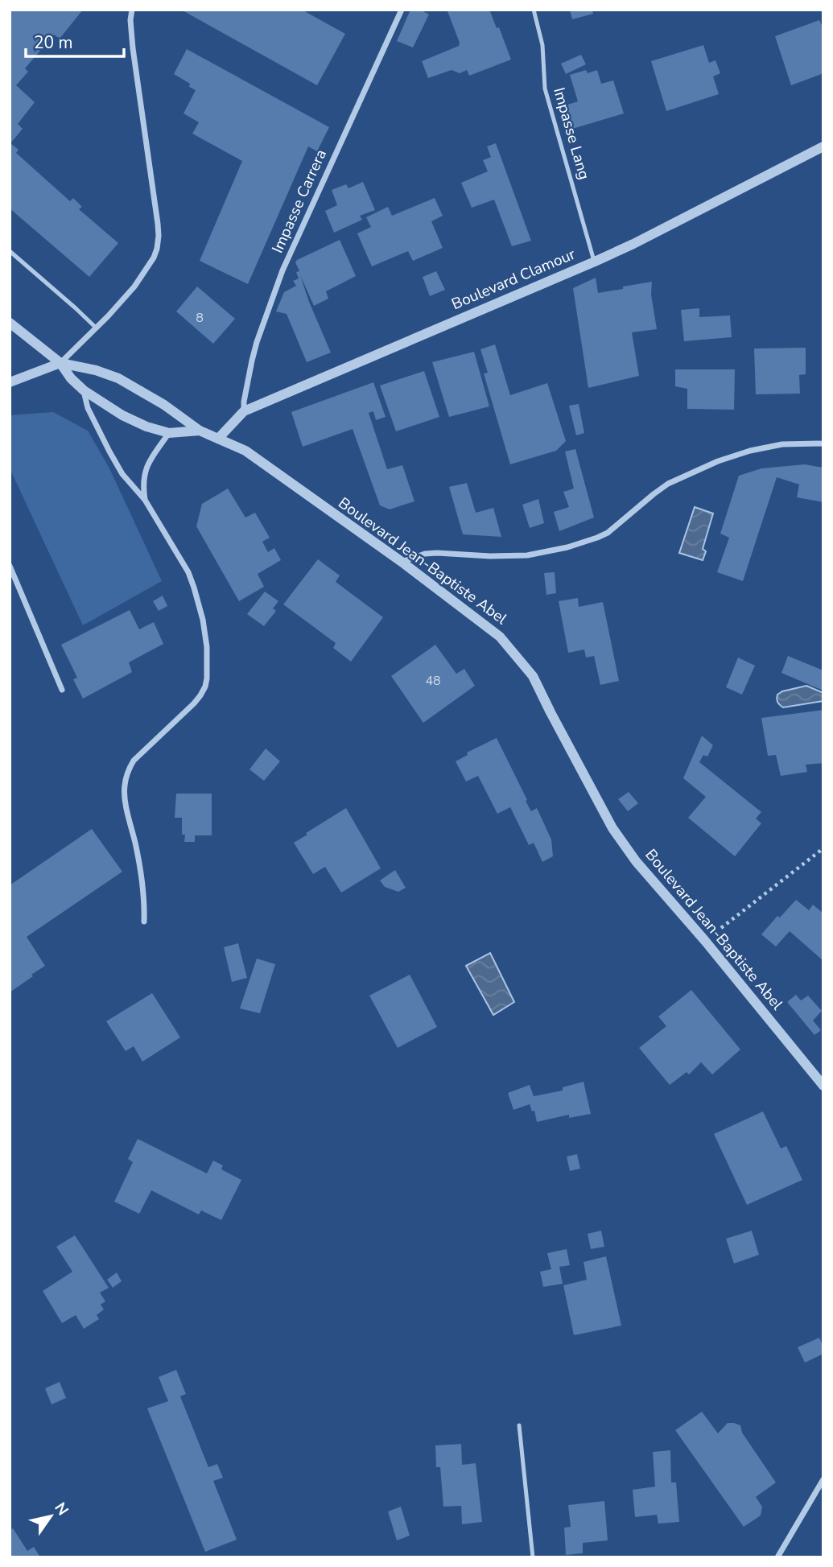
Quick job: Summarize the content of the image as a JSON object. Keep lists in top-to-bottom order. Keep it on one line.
{"streets":{"street":["Impasse Carrera","Boulevard Clamour","Boulevard Jean-Baptiste Abel"],"lane":["Impasse Lang"]},"crossings":[["Impasse Lang","Boulevard Clamour"],["Impasse Carrera","Boulevard Clamour"],["Boulevard Clamour","Boulevard Jean-Baptiste Abel"]],"house_numbers":["8","48"],"scale_bar":"20 m","north":"top right"}
